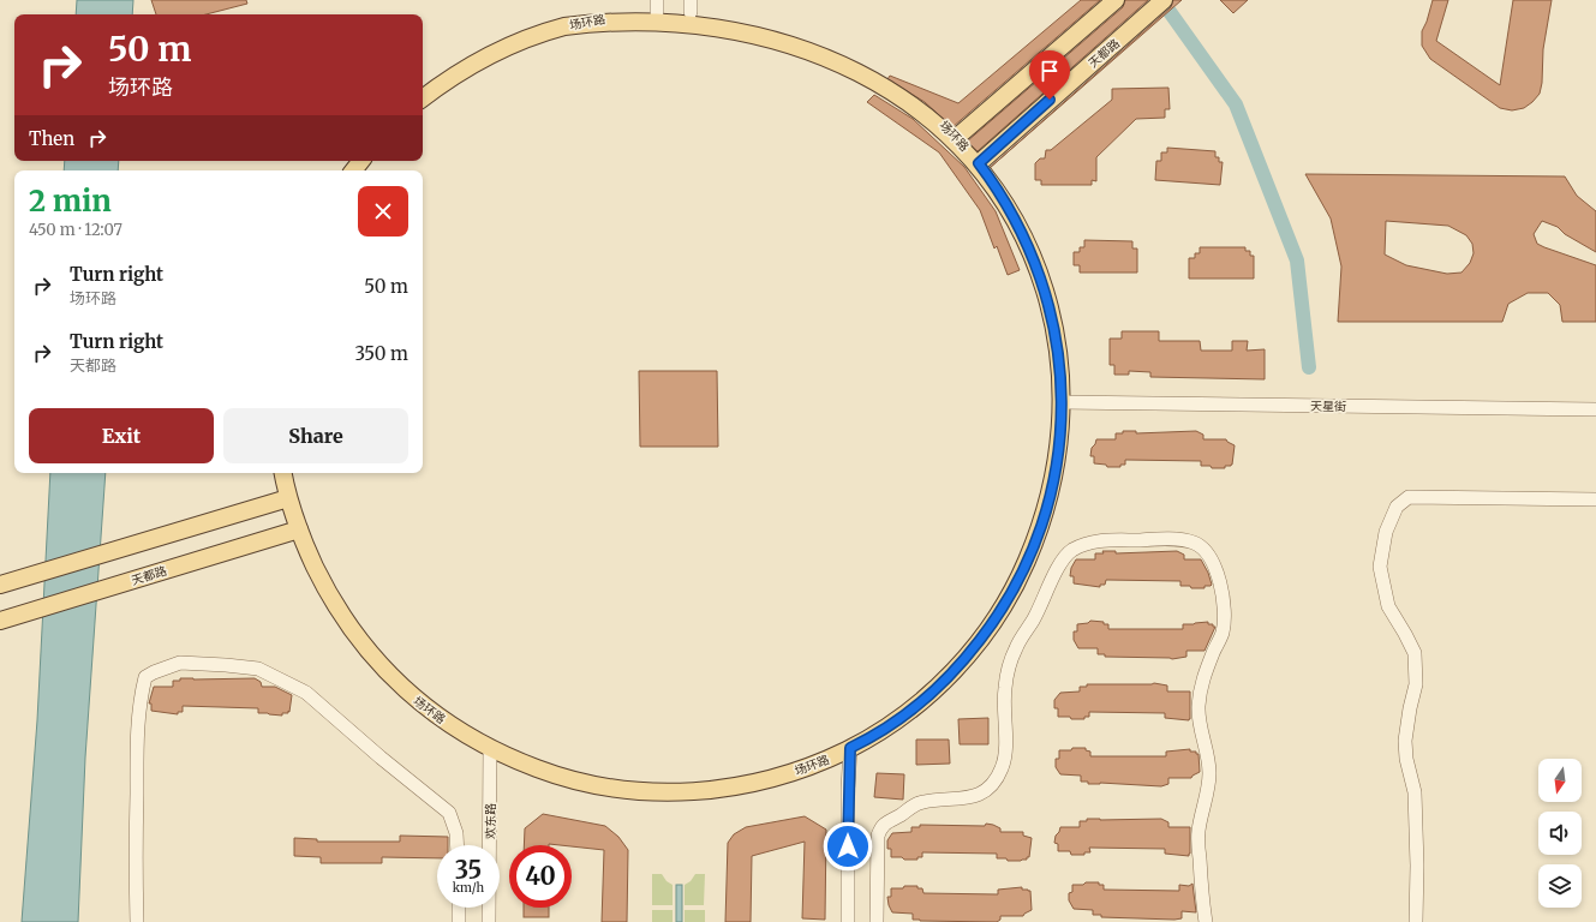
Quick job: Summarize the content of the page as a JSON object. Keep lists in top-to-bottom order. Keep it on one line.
{"streets":{"main road":["场环路","天都路"],"street":["天星街","欢东路"]},"crossings":[["场环路","天都路"],["场环路","天星街"],["场环路","欢东路"]],"north":"bottom","page":{"turn":["50 m","场环路"],"then":"Then","heading":["2 min","450 m · 12:07"],"list":[{"name":"Turn right","note":"场环路","value":"50 m"},{"name":"Turn right","note":"天都路","value":"350 m"}],"buttons":["Exit","Share"],"speed":"35 km/h","limit":"40"}}
